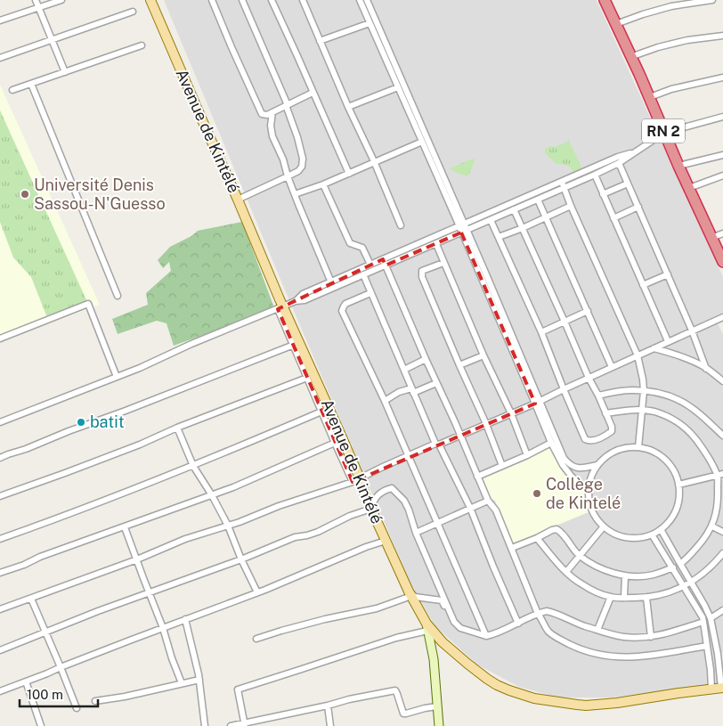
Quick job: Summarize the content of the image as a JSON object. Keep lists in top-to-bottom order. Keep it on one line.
{"streets":{"highway":["RN 2"],"main road":["Avenue de Kintélé"]},"places":["Université Denis Sassou-N'Guesso","batit","Collège de Kintelé"],"scale_bar":"100 m"}
